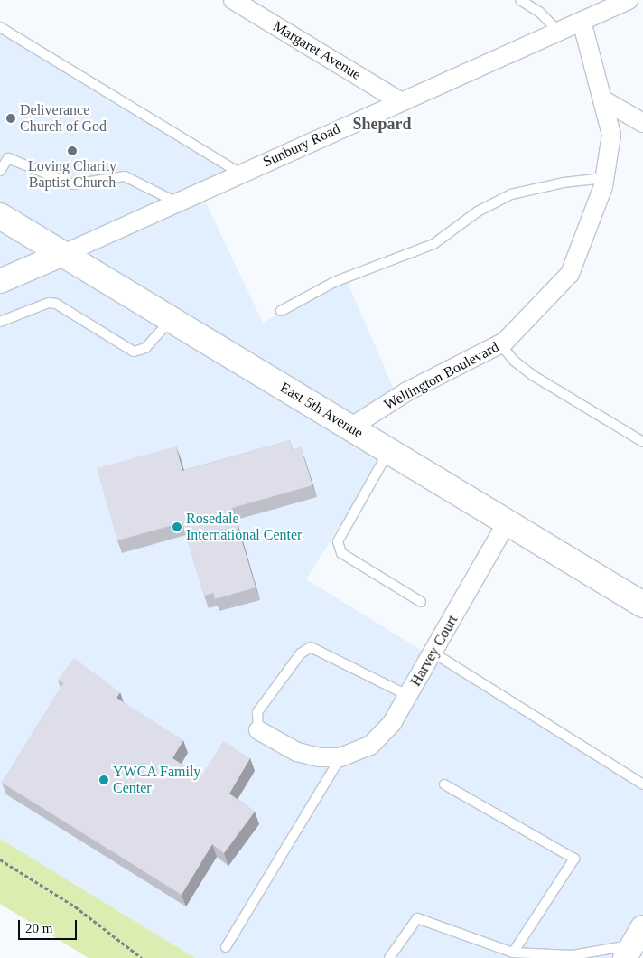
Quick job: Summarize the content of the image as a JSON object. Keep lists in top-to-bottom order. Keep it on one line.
{"streets":{"main road":["East 5th Avenue"],"street":["Margaret Avenue","Sunbury Road","Wellington Boulevard","Harvey Court"]},"crossings":[["Margaret Avenue","Sunbury Road"],["Sunbury Road","Wellington Boulevard"],["Sunbury Road","East 5th Avenue"],["Wellington Boulevard","East 5th Avenue"],["East 5th Avenue","Harvey Court"]],"districts":["Shepard"],"places":["Deliverance Church of God","Loving Charity Baptist Church","Rosedale International Center","YWCA Family Center"],"scale_bar":"20 m"}
